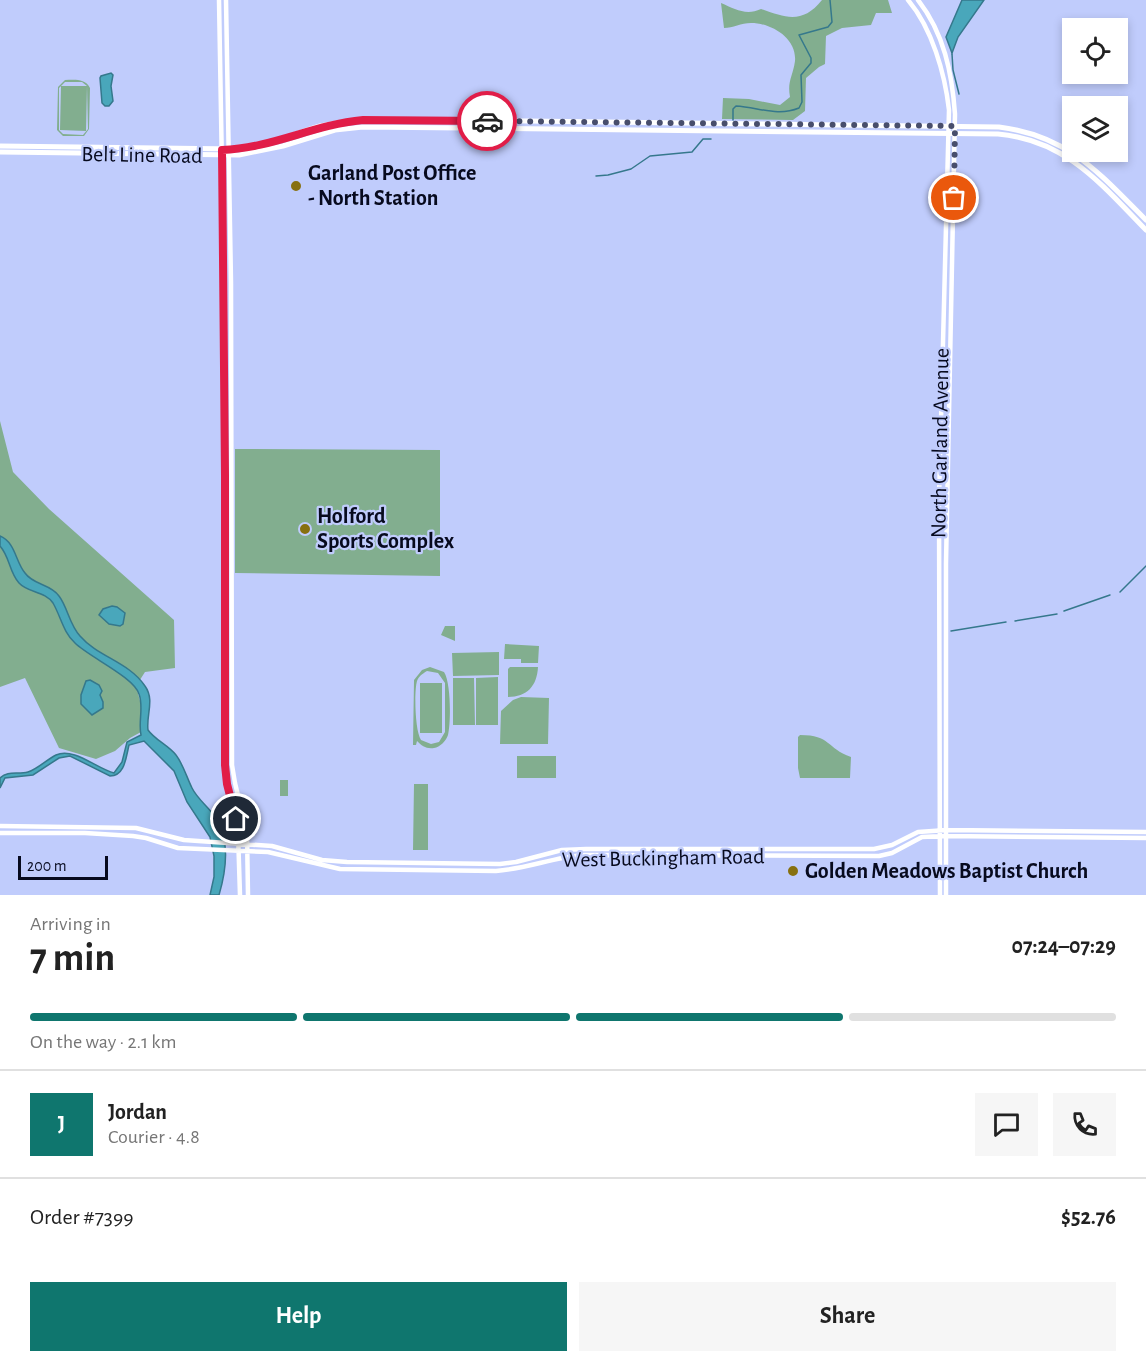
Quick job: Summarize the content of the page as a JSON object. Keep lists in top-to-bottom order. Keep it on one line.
{"streets":{"main road":["Belt Line Road","North Garland Avenue","West Buckingham Road"]},"crossings":[["Belt Line Road","North Garland Avenue"],["North Garland Avenue","West Buckingham Road"]],"places":["Garland Post Office - North Station","Holford Sports Complex","Golden Meadows Baptist Church"],"scale_bar":"200 m","page":{"scale":"200 m","heading":["7 min","Arriving in","07:24–07:29"],"panel":["Jordan","Courier · 4.8","Order #7399","$52.76"],"bar":"On the way · 2.1 km","round":"J","buttons":["Help","Share"]}}
